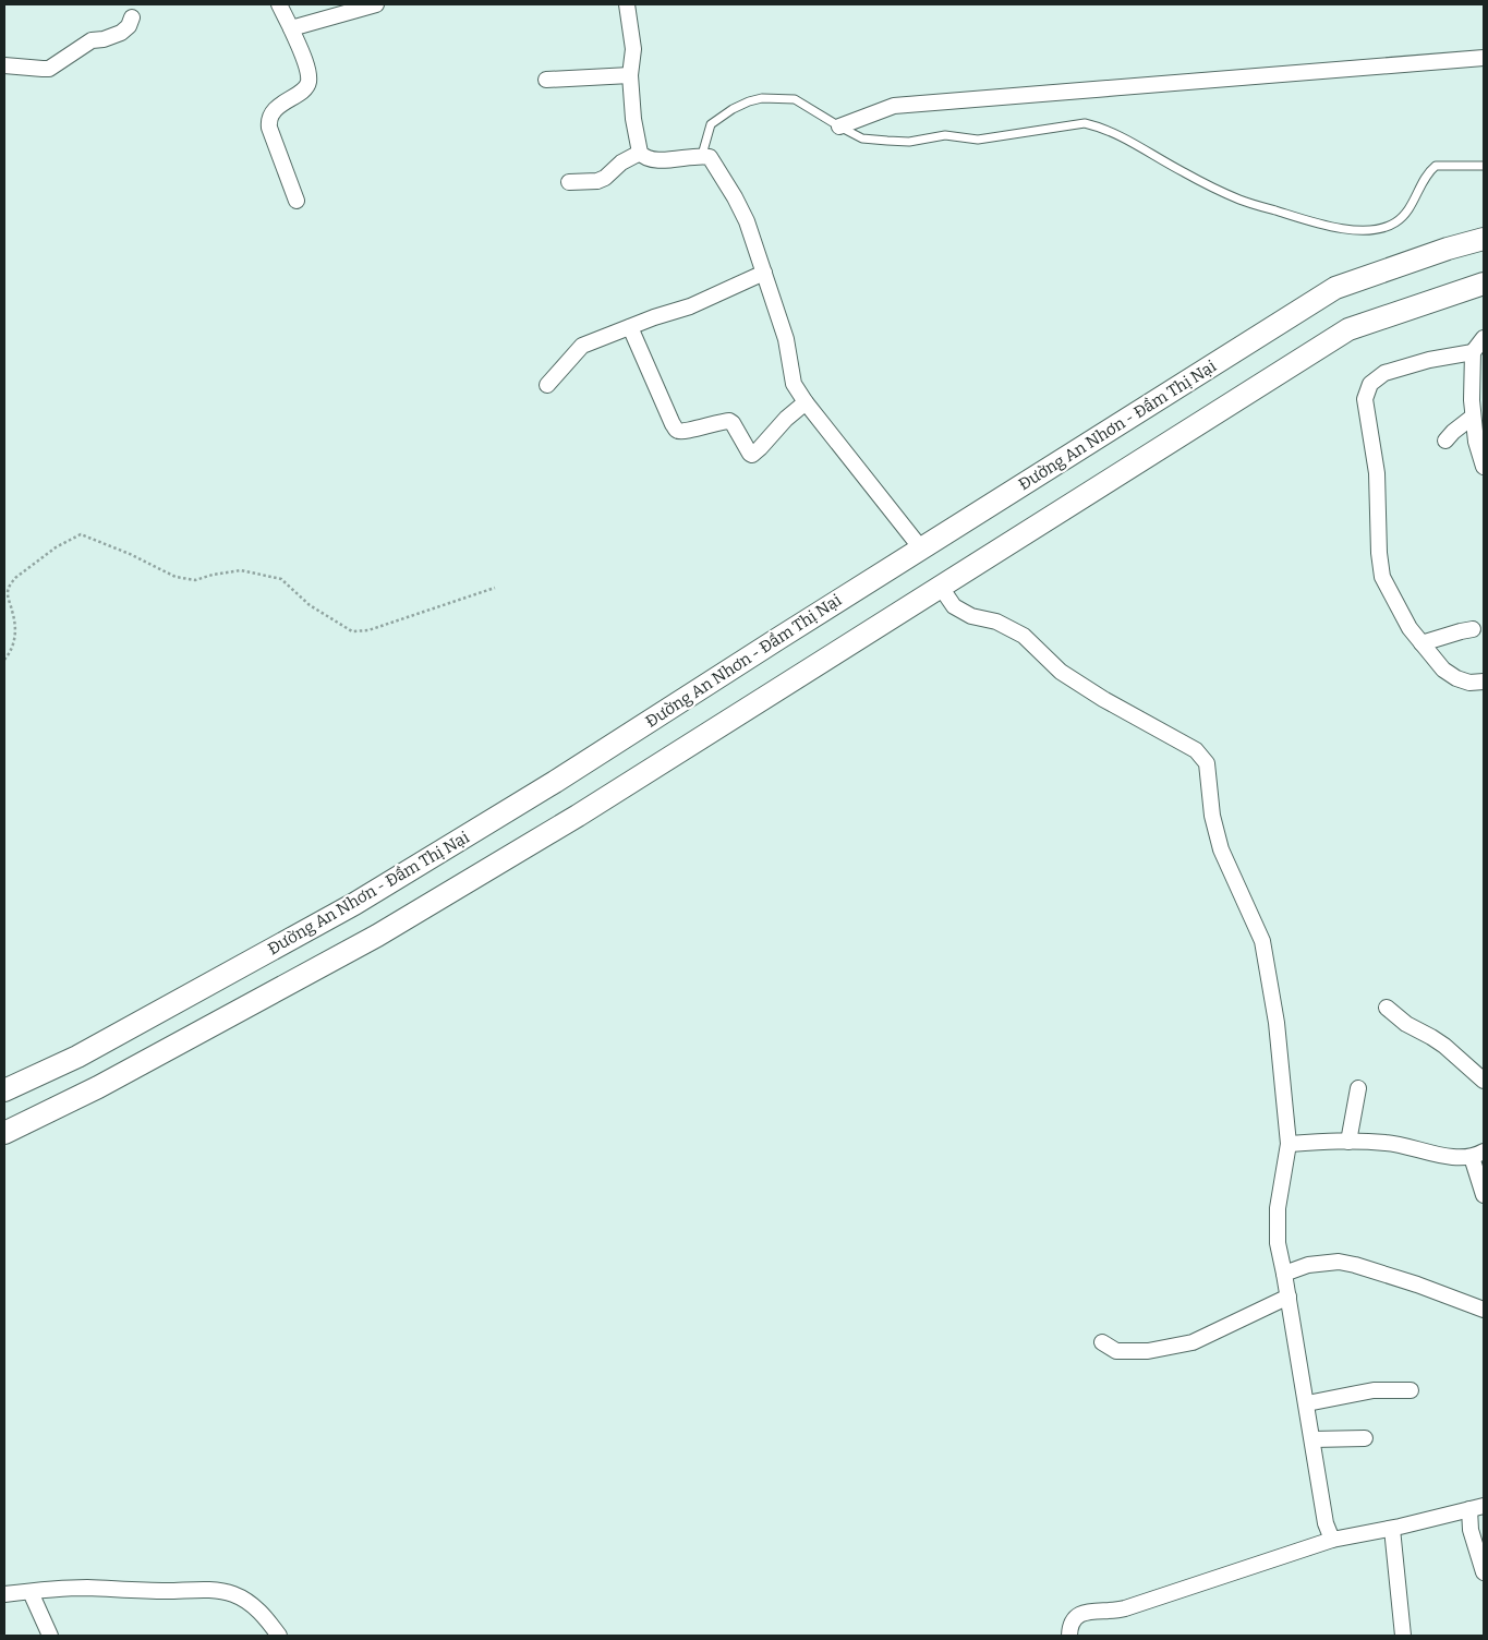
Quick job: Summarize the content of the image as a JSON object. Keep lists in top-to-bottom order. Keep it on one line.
{"streets":{"main road":["Đường An Nhơn - Đầm Thị Nại"]}}
